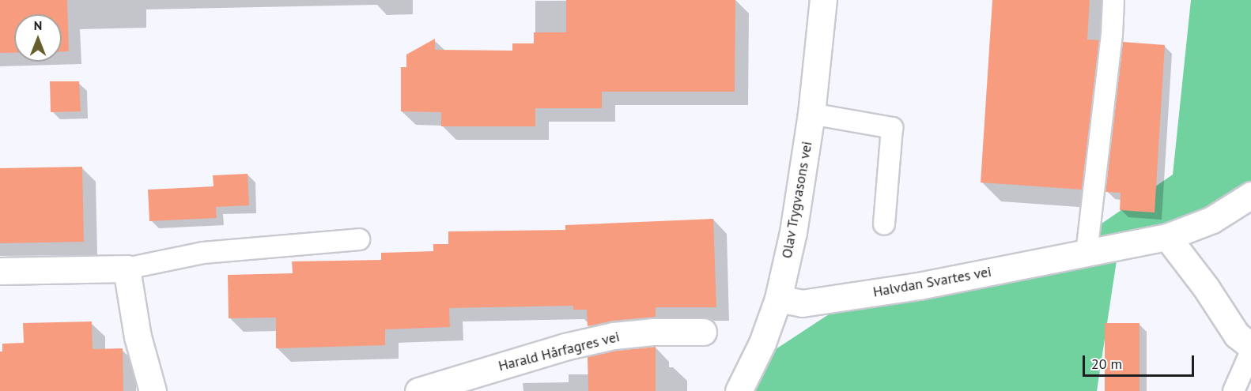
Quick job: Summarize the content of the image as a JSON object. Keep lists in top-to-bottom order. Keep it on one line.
{"streets":{"street":["Olav Trygvasons vei","Halvdan Svartes vei","Harald Hårfagres vei"]},"crossings":[["Olav Trygvasons vei","Halvdan Svartes vei"]],"scale_bar":"20 m","north":"top"}
